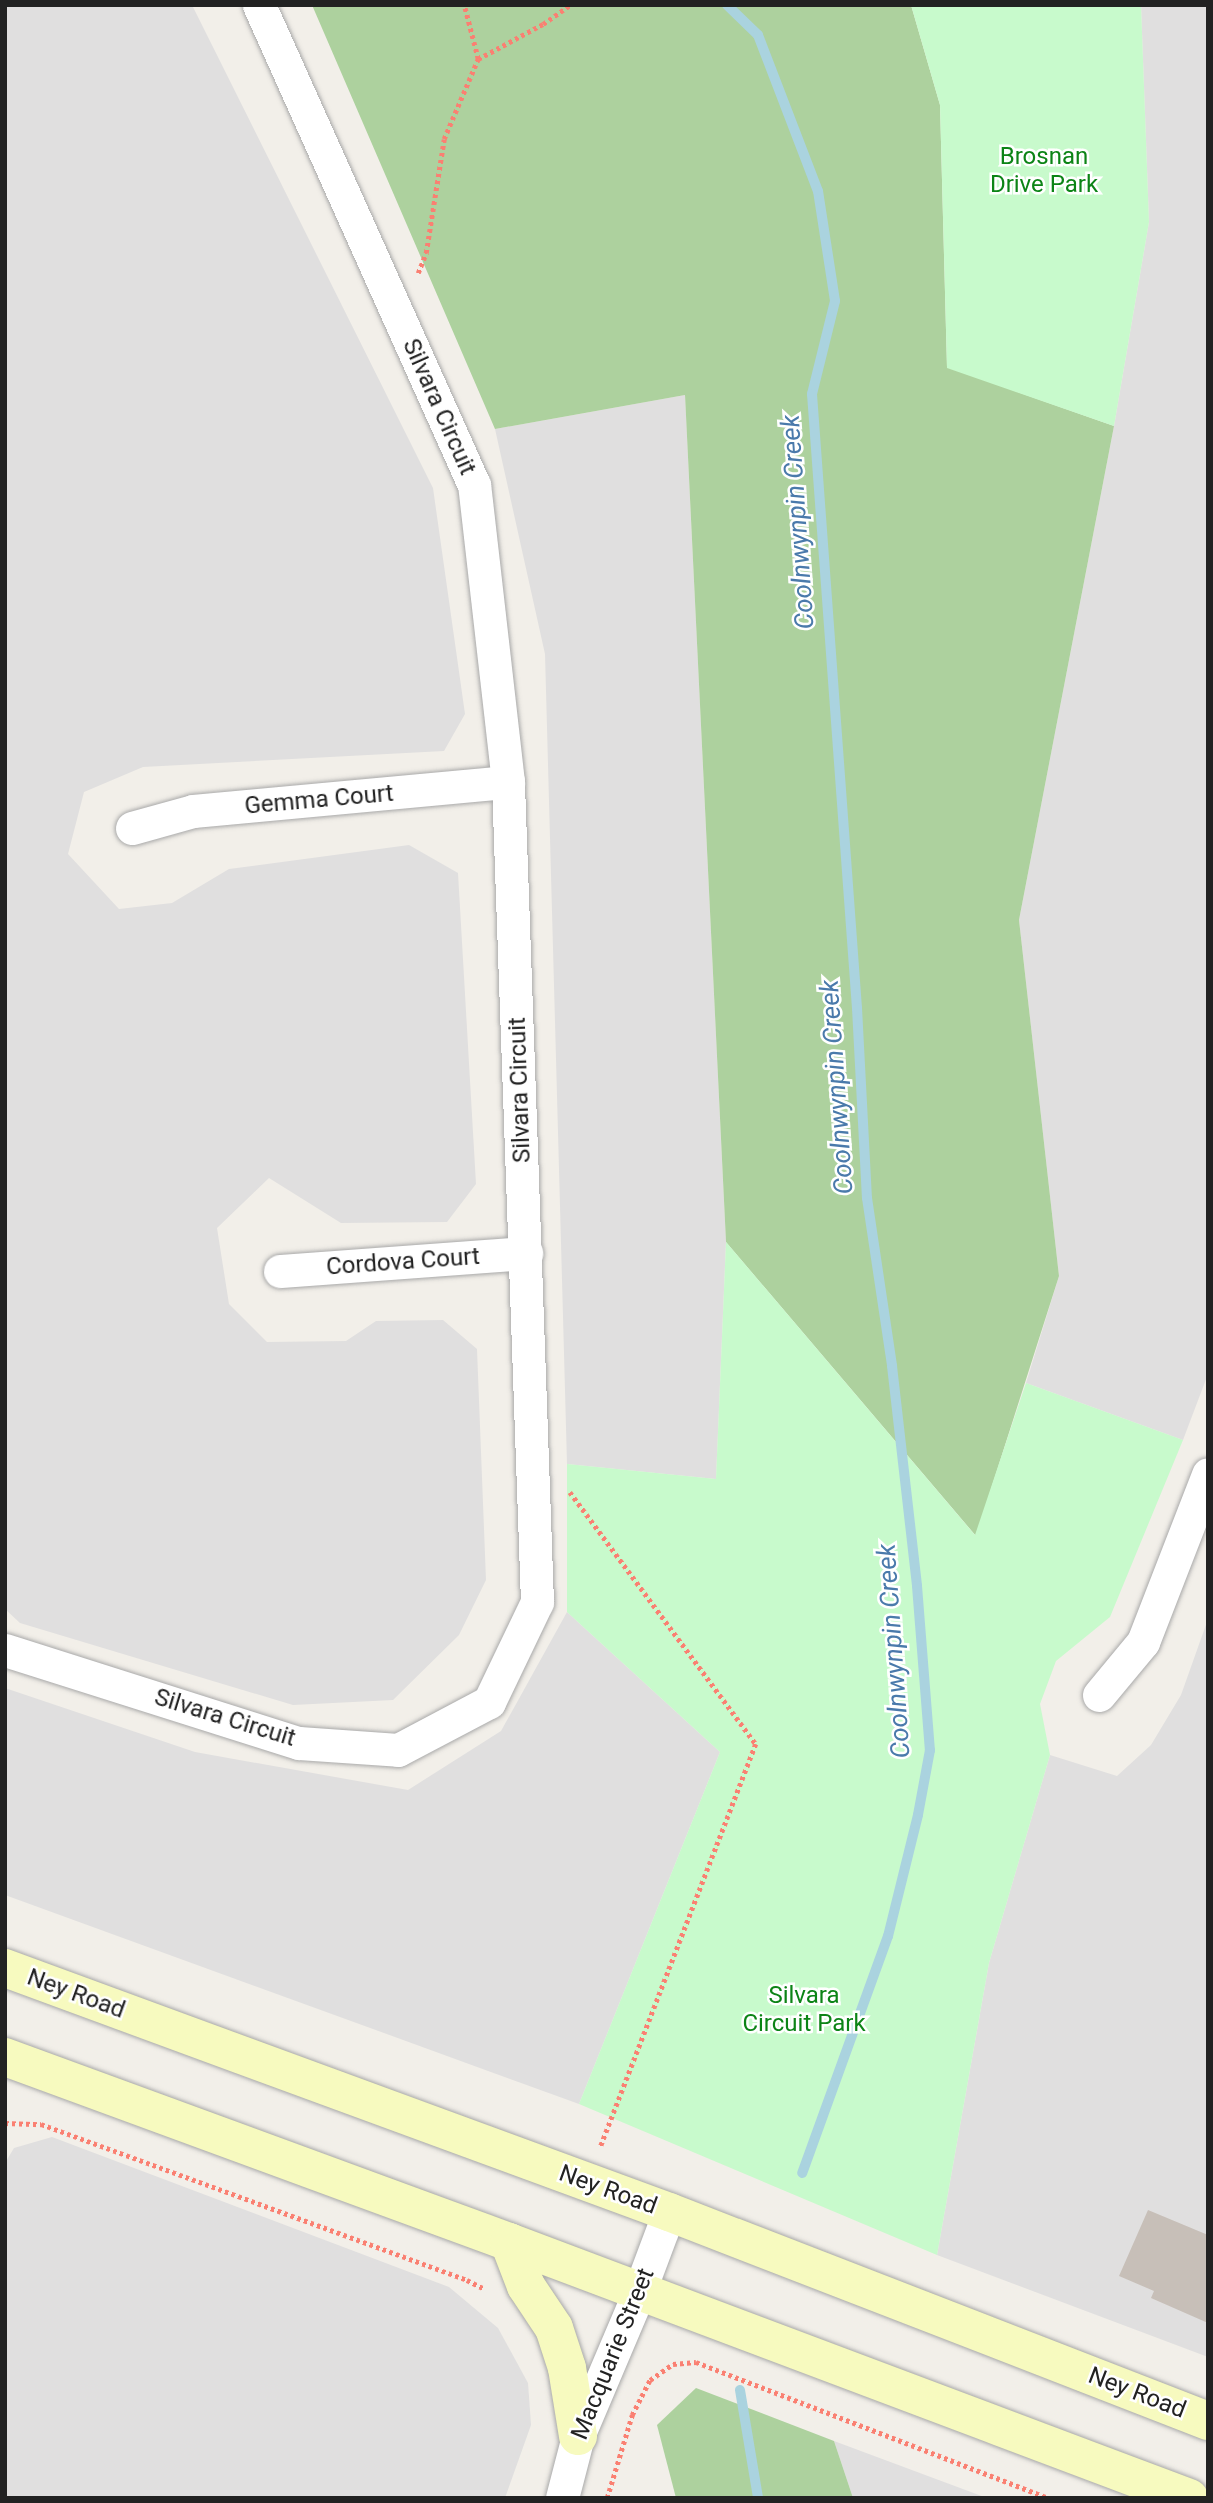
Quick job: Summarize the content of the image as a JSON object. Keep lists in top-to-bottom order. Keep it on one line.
{"streets":{"main road":["Ney Road"],"street":["Silvara Circuit","Gemma Court","Cordova Court","Macquarie Street"]},"crossings":[["Silvara Circuit","Gemma Court"],["Silvara Circuit","Cordova Court"],["Ney Road","Macquarie Street"]],"water":["Coolnwynpin Creek"],"parks":["Brosnan Drive Park","Silvara Circuit Park"]}
